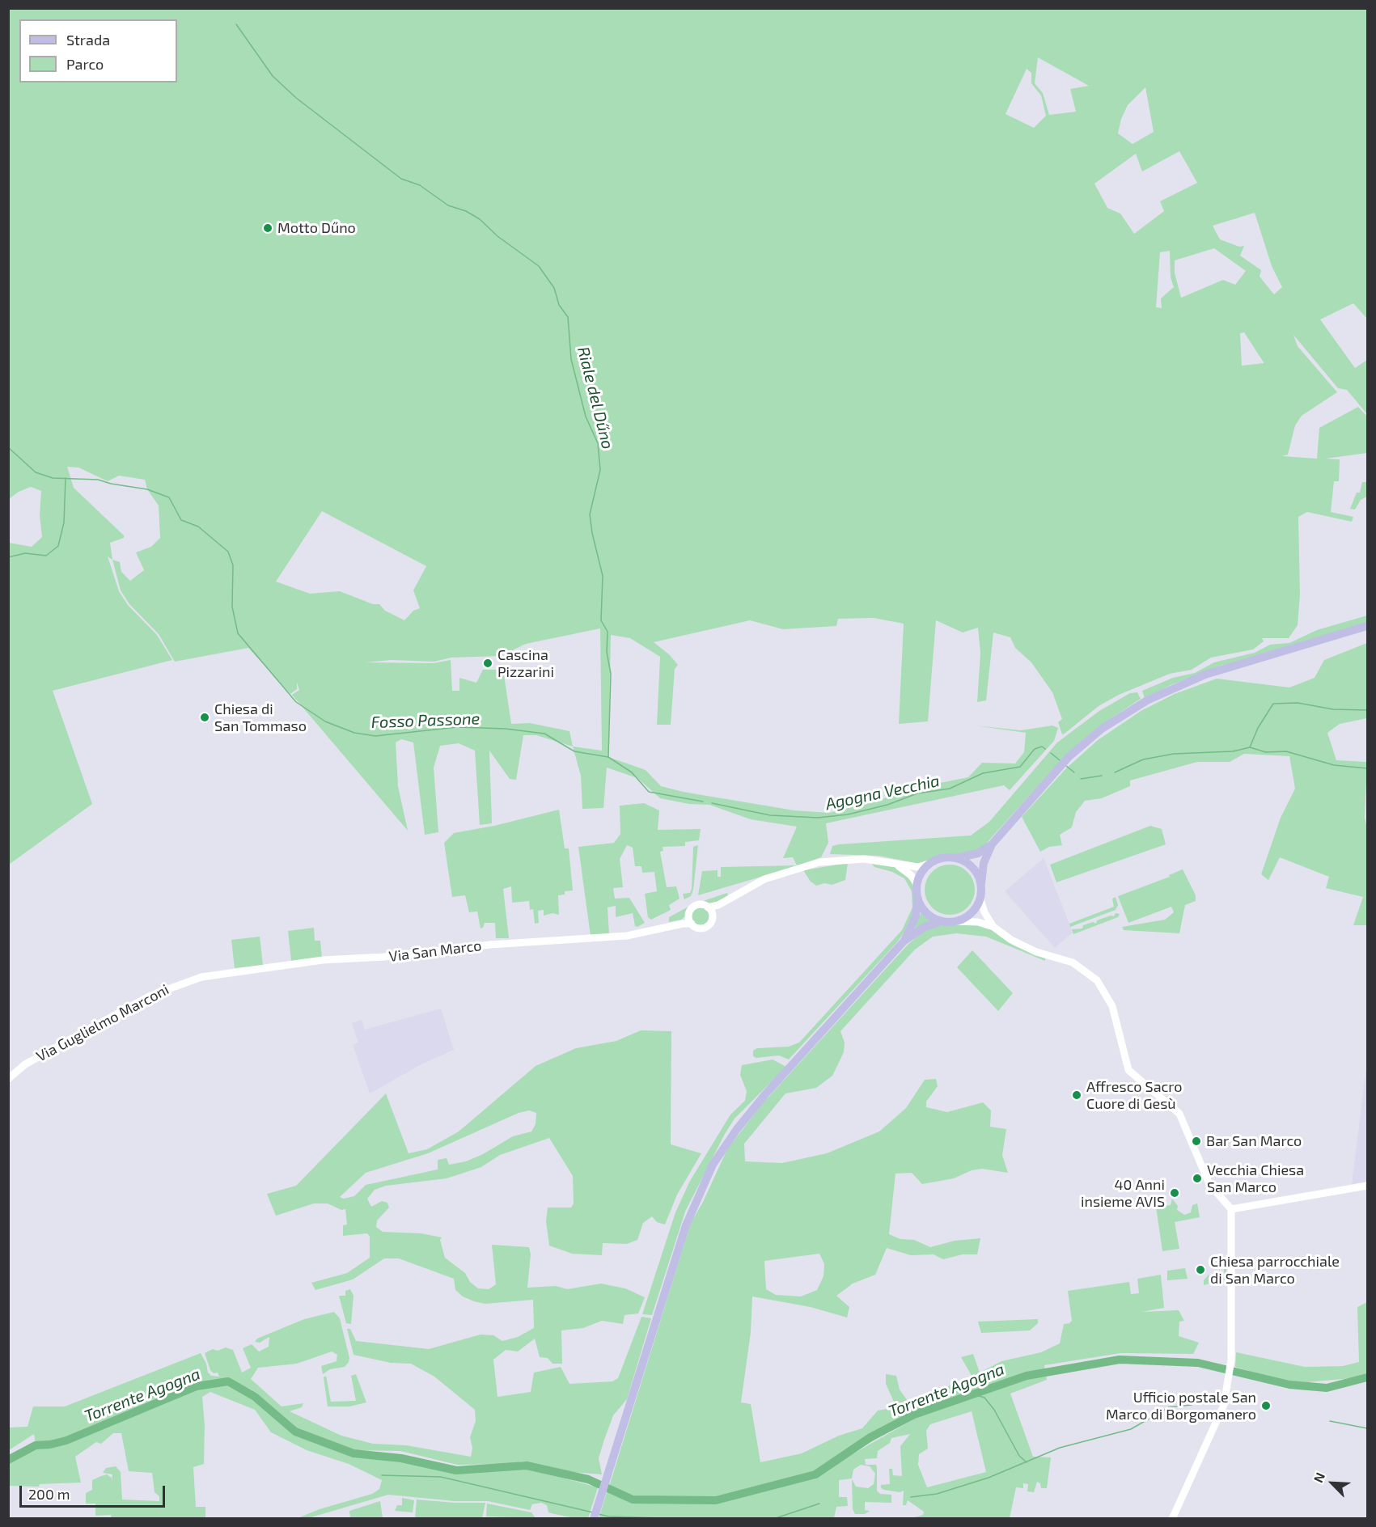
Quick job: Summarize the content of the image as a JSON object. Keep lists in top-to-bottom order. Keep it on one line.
{"streets":{"street":["Via San Marco","Via Guglielmo Marconi"]},"crossings":[["Via San Marco","Via Guglielmo Marconi"]],"water":["Riale del Dűno","Fosso Passone","Agogna Vecchia","Torrente Agogna"],"places":["Motto Dűno","Cascina Pizzarini","Chiesa di San Tommaso","Affresco Sacro Cuore di Gesù","Bar San Marco","Vecchia Chiesa San Marco","40 Anni insieme AVIS","Chiesa parrocchiale di San Marco","Ufficio postale San Marco di Borgomanero"],"legend":["Strada","Parco"],"scale_bar":"200 m","north":"top left"}
